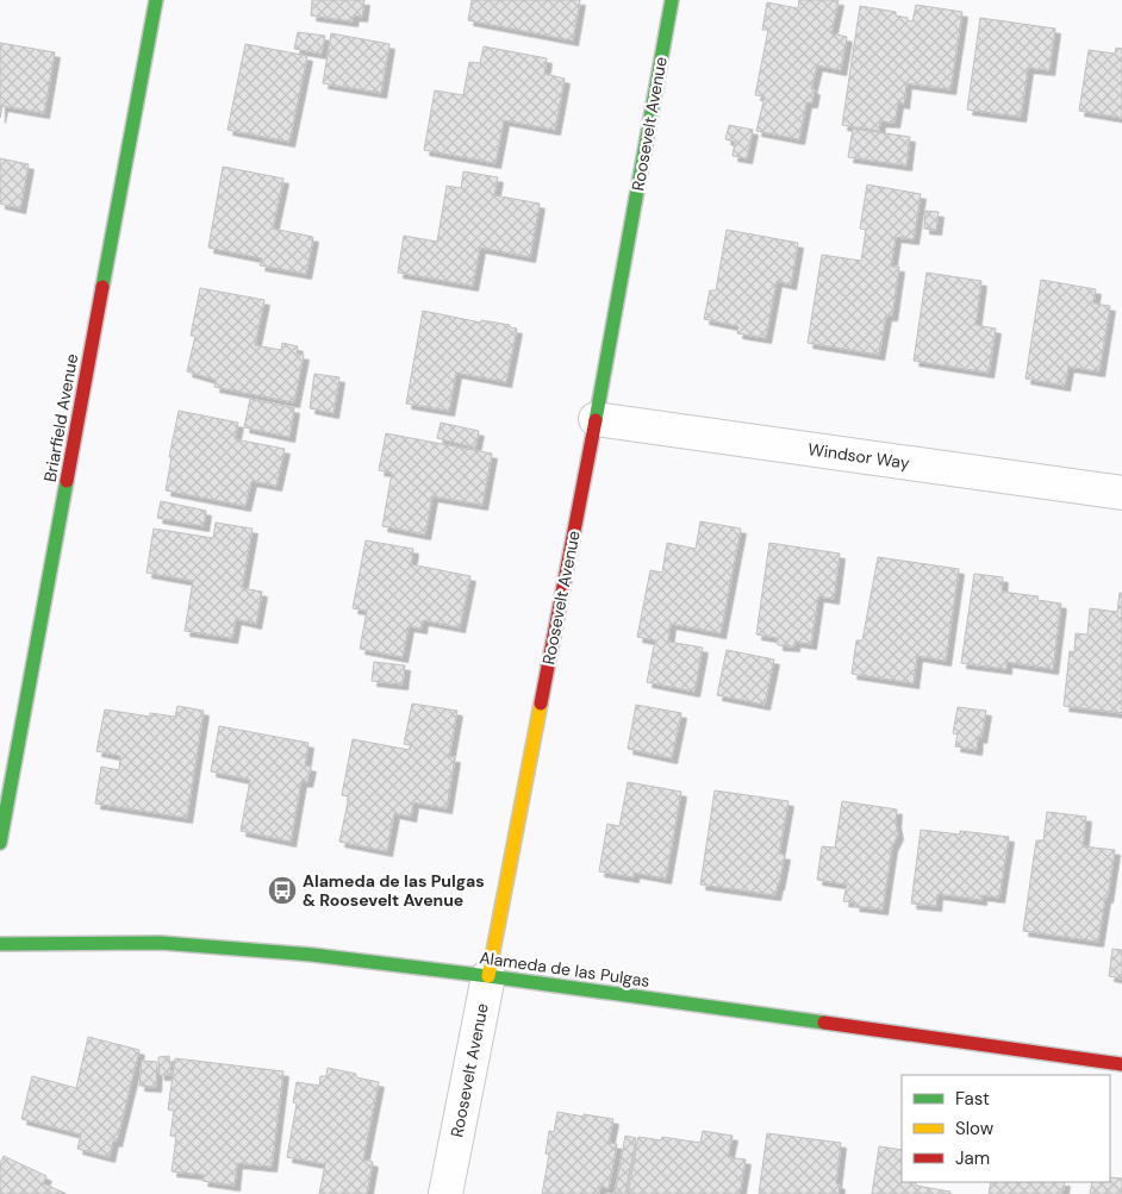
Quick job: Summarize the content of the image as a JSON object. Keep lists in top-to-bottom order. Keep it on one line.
{"streets":{"street":["Roosevelt Avenue","Briarfield Avenue","Windsor Way","Alameda de las Pulgas"]},"crossings":[["Roosevelt Avenue","Windsor Way"],["Roosevelt Avenue","Alameda de las Pulgas"]],"places":{"bus stop":["Alameda de las Pulgas & Roosevelt Avenue"]},"legend":["Fast","Slow","Jam"]}
